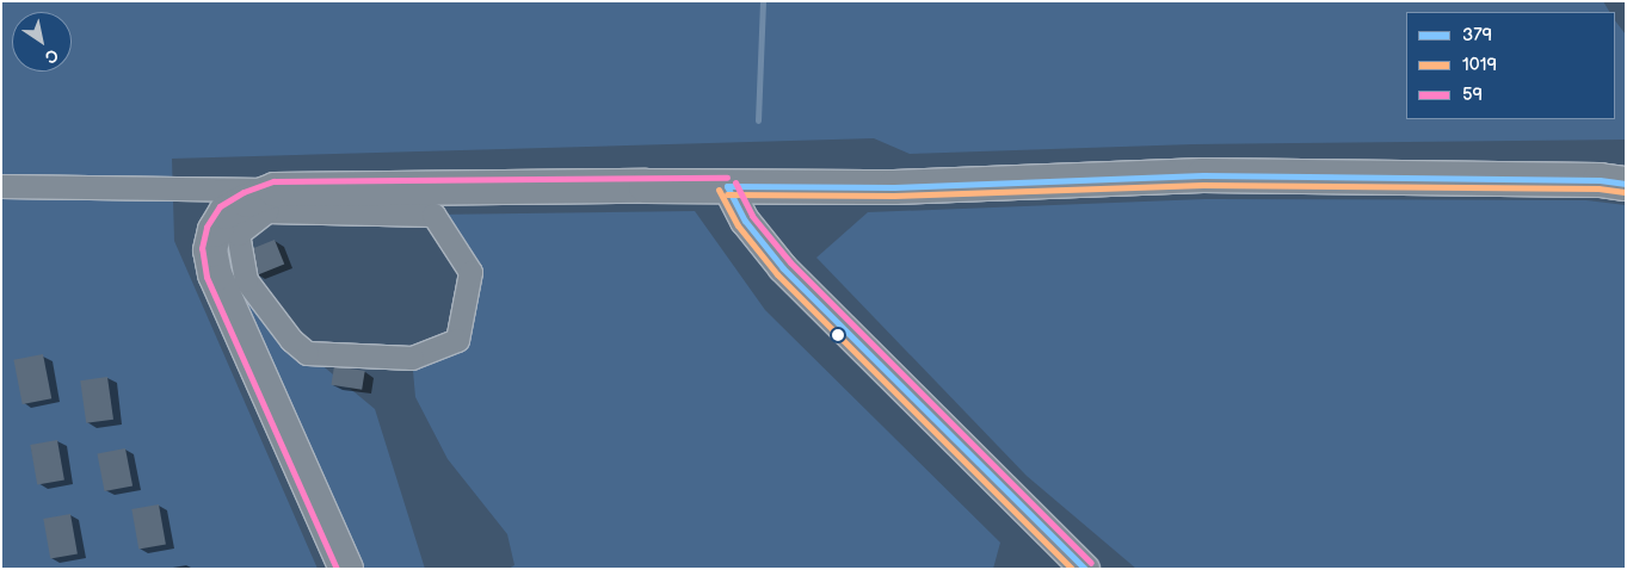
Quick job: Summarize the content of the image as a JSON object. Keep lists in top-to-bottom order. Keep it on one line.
{"lines":["transit line 379","transit line 59","transit line 1019"],"legend":["379","1019","59"],"north":"bottom right"}
